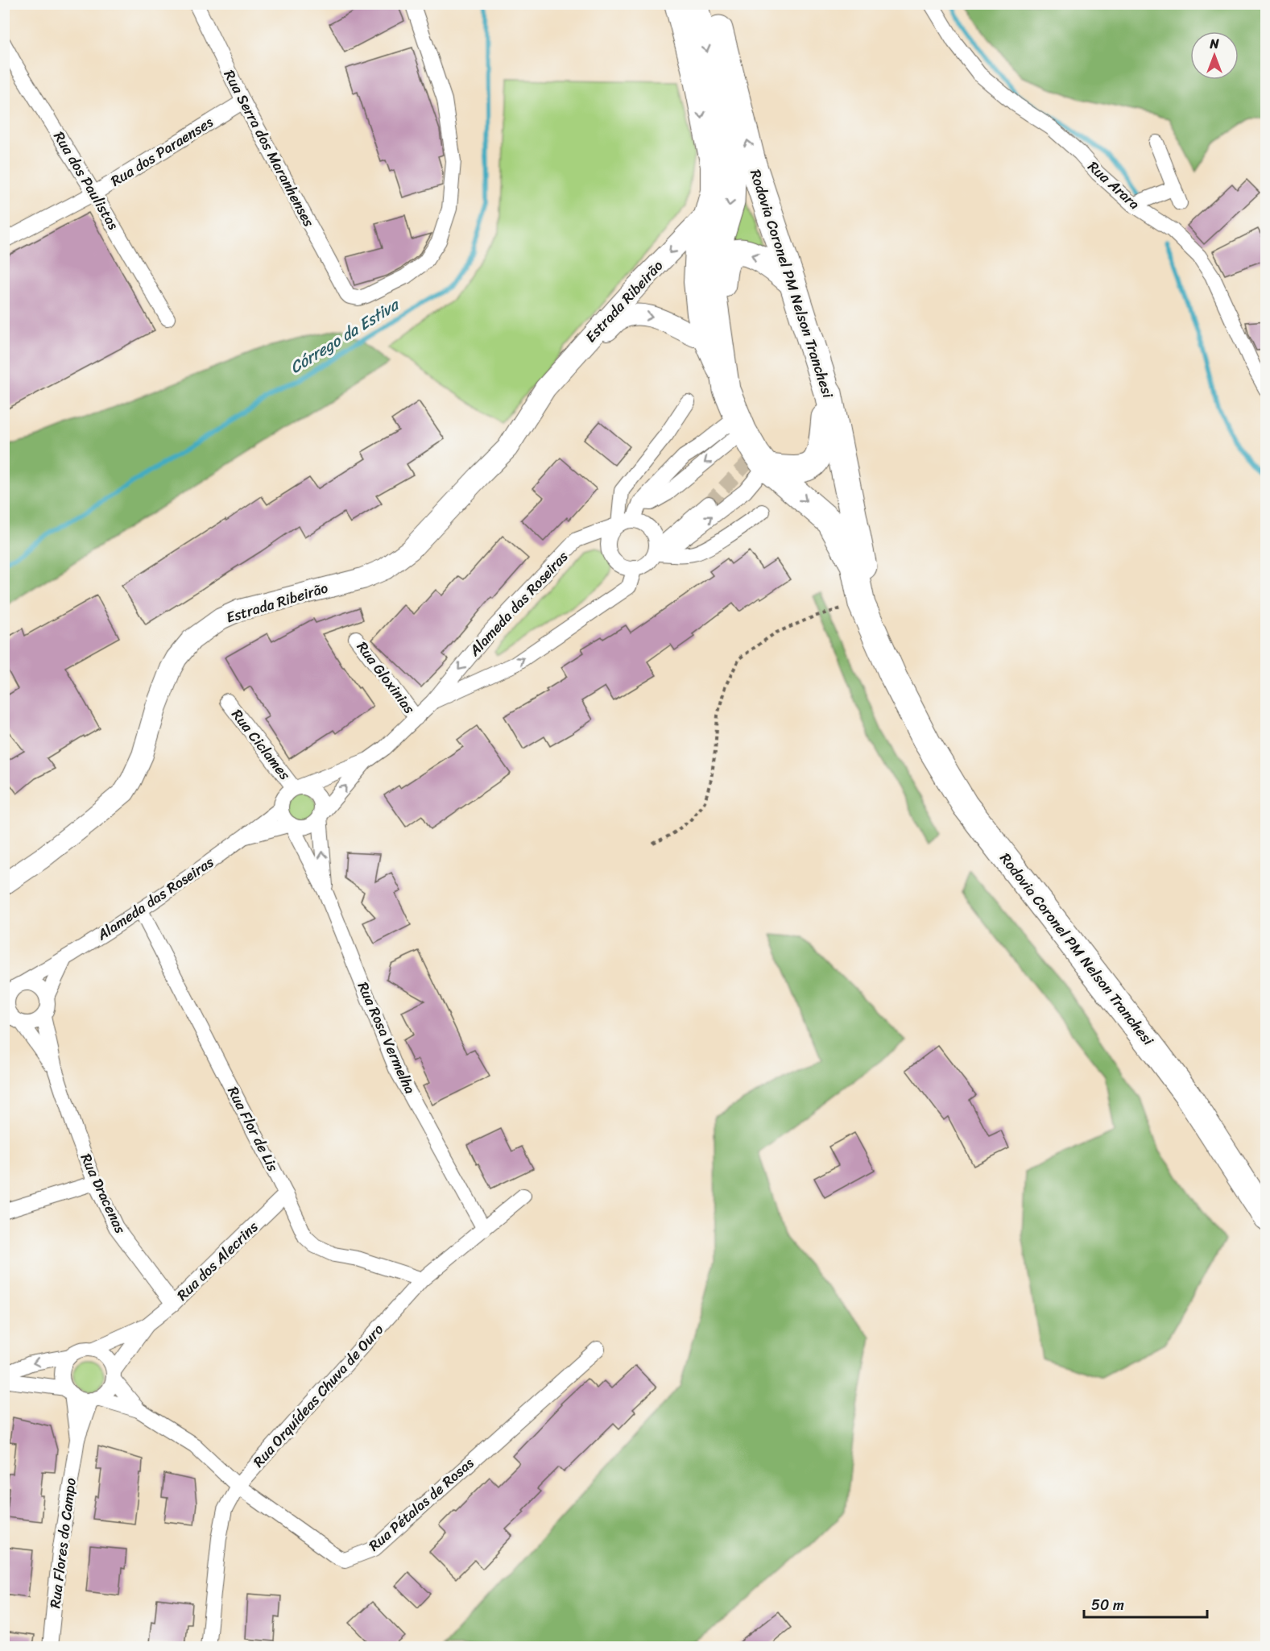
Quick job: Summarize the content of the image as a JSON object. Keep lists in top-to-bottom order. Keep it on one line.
{"streets":{"highway":["Rodovia Coronel PM Nelson Tranchesi"],"street":["Rua Serra dos Maranhenses","Rua dos Paraenses","Rua dos Paulistas","Rua Arara","Estrada Ribeirão","Alameda das Roseiras","Rua Gloxinias","Rua Ciclames","Rua Rosa Vermelha","Rua Flor de Lis","Rua Dracenas","Rua dos Alecrins","Rua Orquídeas Chuva de Ouro","Rua Pétalas de Rosas","Rua Flores do Campo"]},"crossings":[["Rua Serra dos Maranhenses","Rua dos Paraenses"],["Rua dos Paraenses","Rua dos Paulistas"],["Rodovia Coronel PM Nelson Tranchesi","Estrada Ribeirão"],["Alameda das Roseiras","Rua Gloxinias"],["Alameda das Roseiras","Rua Ciclames"],["Alameda das Roseiras","Rua Rosa Vermelha"],["Alameda das Roseiras","Rua Flor de Lis"],["Alameda das Roseiras","Rua Dracenas"],["Rua Ciclames","Rua Rosa Vermelha"],["Rua Rosa Vermelha","Rua Orquídeas Chuva de Ouro"],["Rua Flor de Lis","Rua dos Alecrins"],["Rua Flor de Lis","Rua Orquídeas Chuva de Ouro"],["Rua Dracenas","Rua dos Alecrins"],["Rua dos Alecrins","Rua Pétalas de Rosas"],["Rua dos Alecrins","Rua Flores do Campo"],["Rua Orquídeas Chuva de Ouro","Rua Pétalas de Rosas"],["Rua Pétalas de Rosas","Rua Flores do Campo"]],"water":["Córrego da Estiva"],"scale_bar":"50 m","north":"top"}
